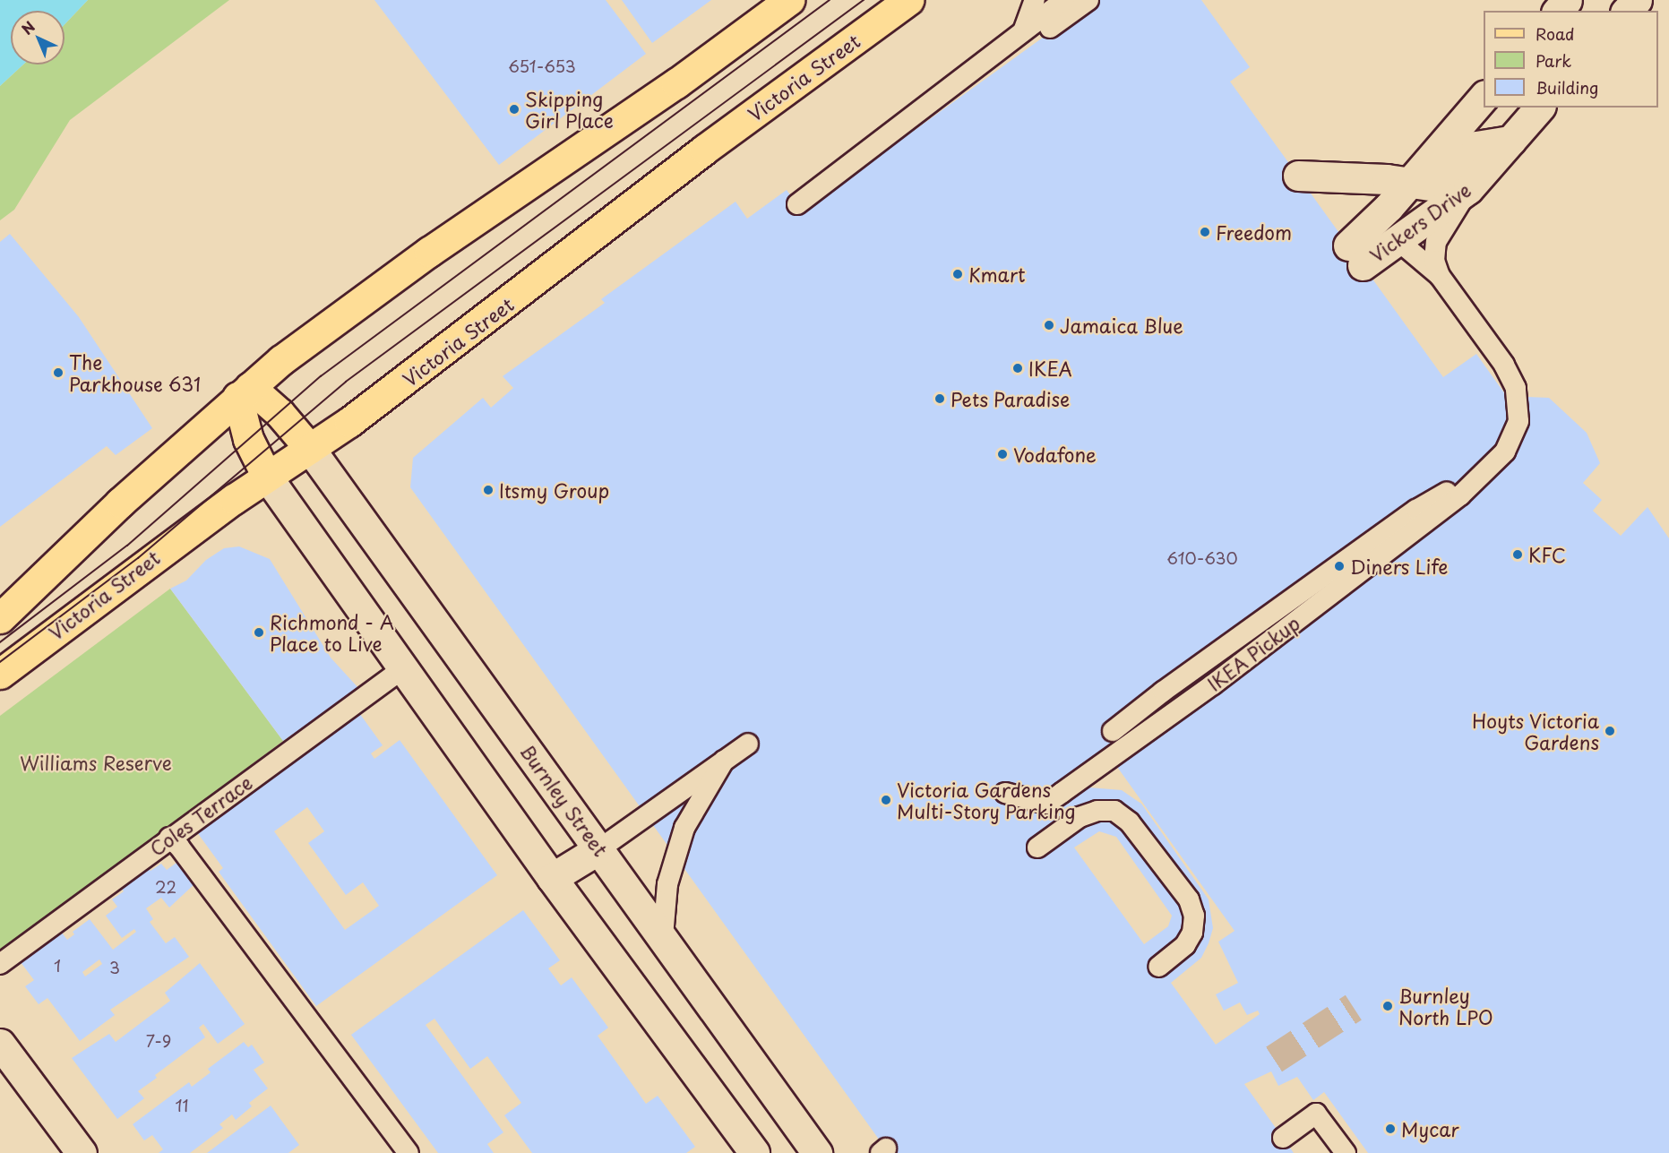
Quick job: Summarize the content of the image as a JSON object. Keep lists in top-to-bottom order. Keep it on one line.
{"streets":{"main road":["Victoria Street","Vickers Drive","Burnley Street"],"lane":["IKEA Pickup","Coles Terrace"]},"crossings":[["Victoria Street","Burnley Street"],["Vickers Drive","IKEA Pickup"]],"parks":["Williams Reserve"],"places":["Skipping Girl Place","Freedom","Kmart","Jamaica Blue","IKEA","The Parkhouse 631","Pets Paradise","Vodafone","Itsmy Group","KFC","Diners Life","Richmond - A Place to Live","Hoyts Victoria Gardens","Victoria Gardens Multi-Story Parking","Burnley North LPO","Mycar"],"house_numbers":["651-653","610-630","22","1","3","7-9","11"],"legend":["Road","Park","Building"],"north":"top left"}
